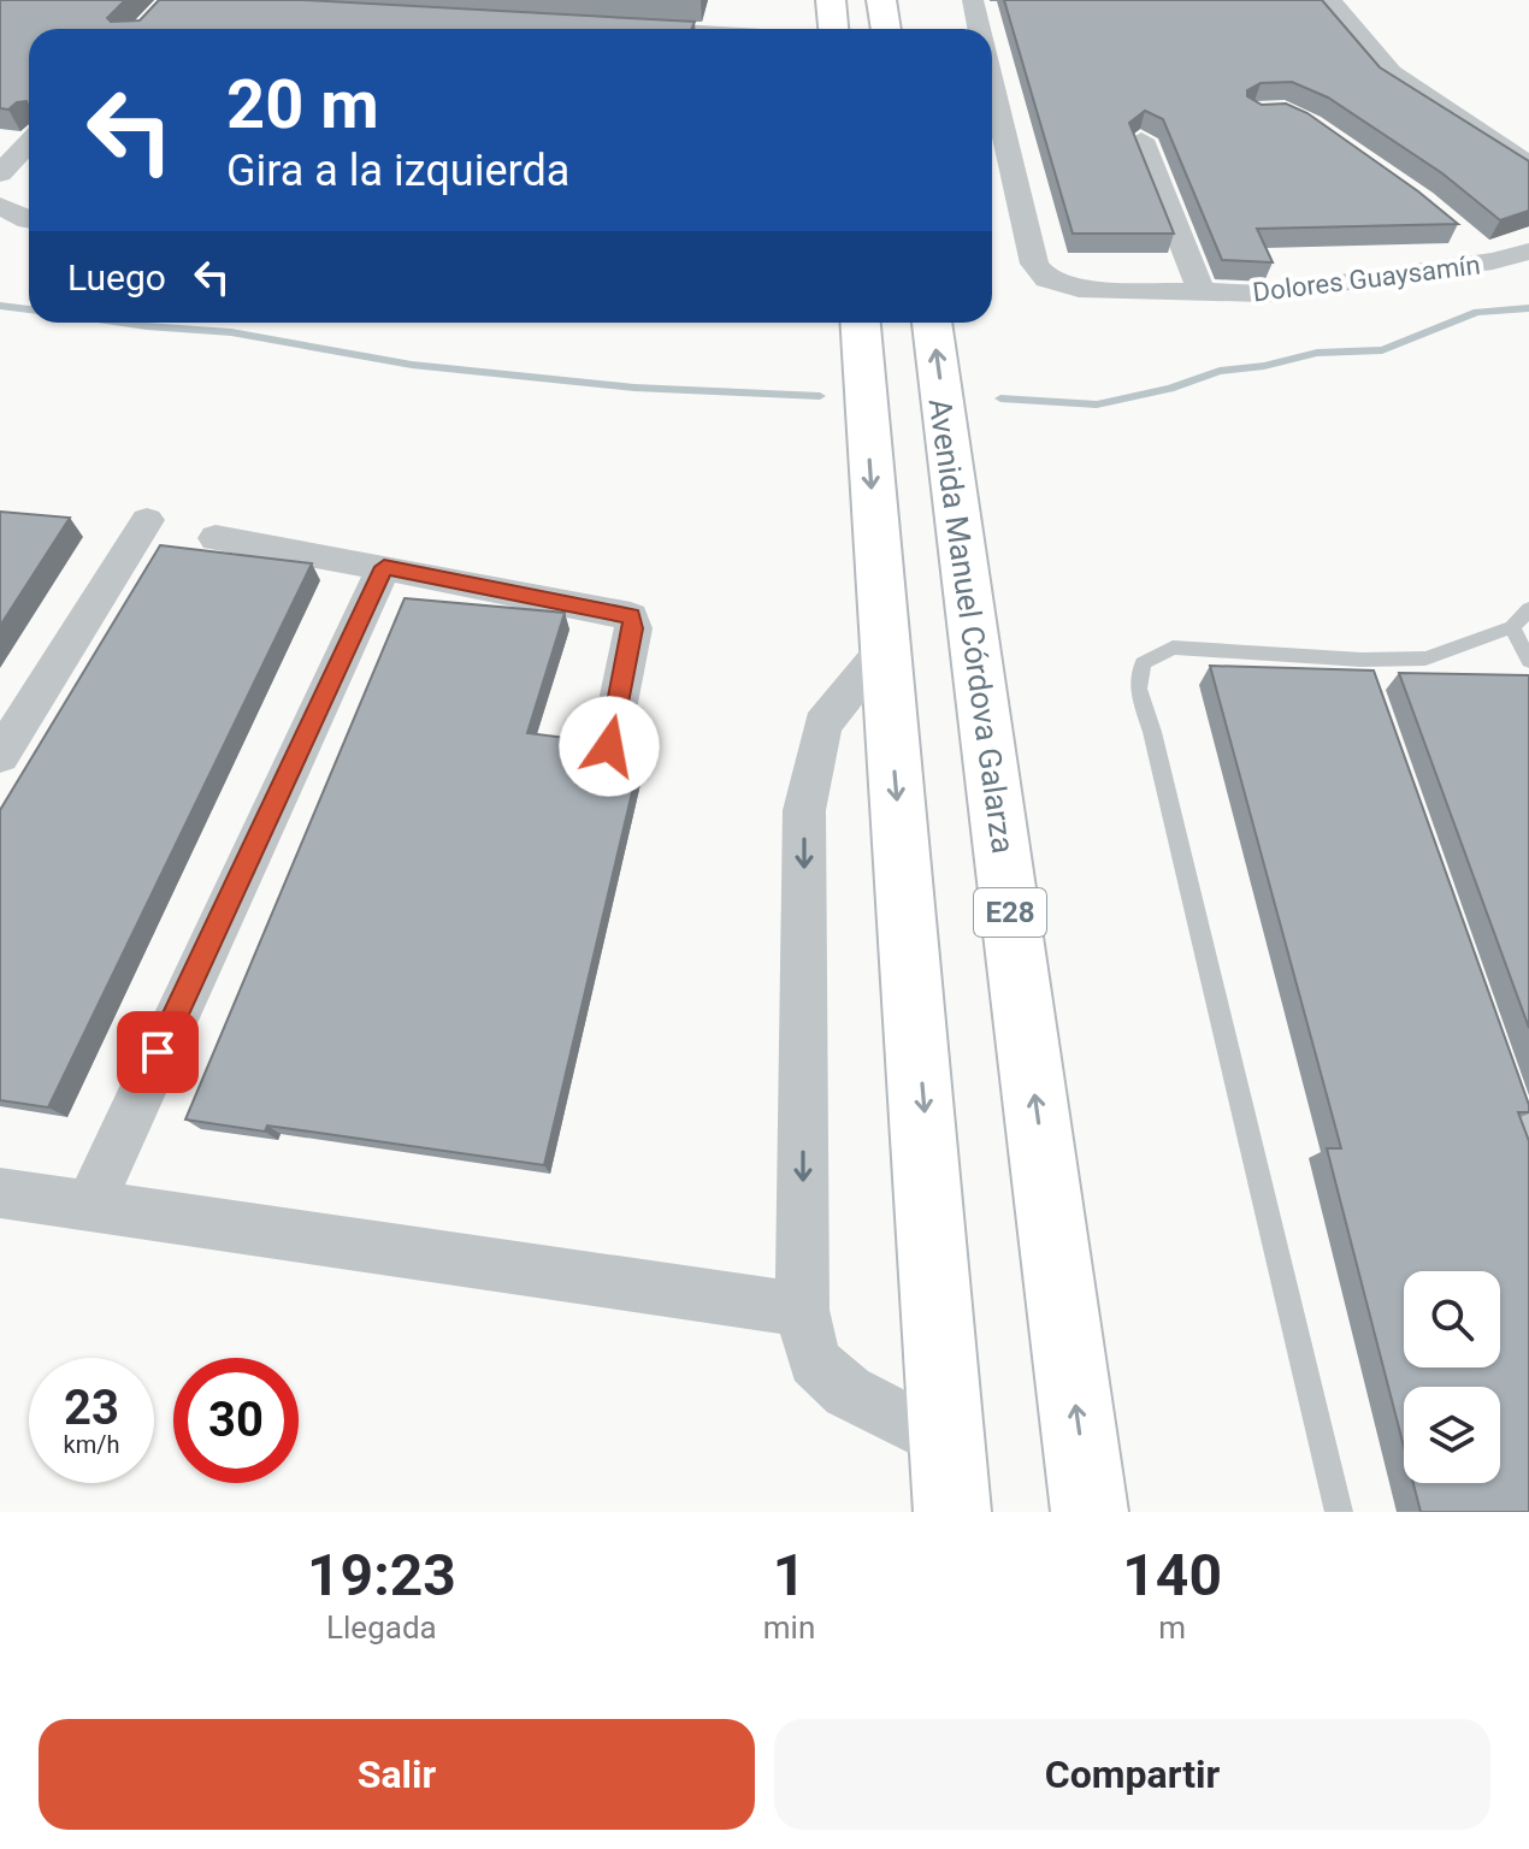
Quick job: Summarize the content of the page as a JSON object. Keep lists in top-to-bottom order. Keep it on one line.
{"streets":{"main road":["Avenida Manuel Córdova Galarza","E28"],"street":["Dolores Guaysamín"]},"page":{"turn":["20 m","Gira a la izquierda"],"then":"Luego","speed":"23 km/h","limit":"30","eta":["19:23","Llegada","1","min","140","m"],"buttons":["Salir","Compartir"]}}
